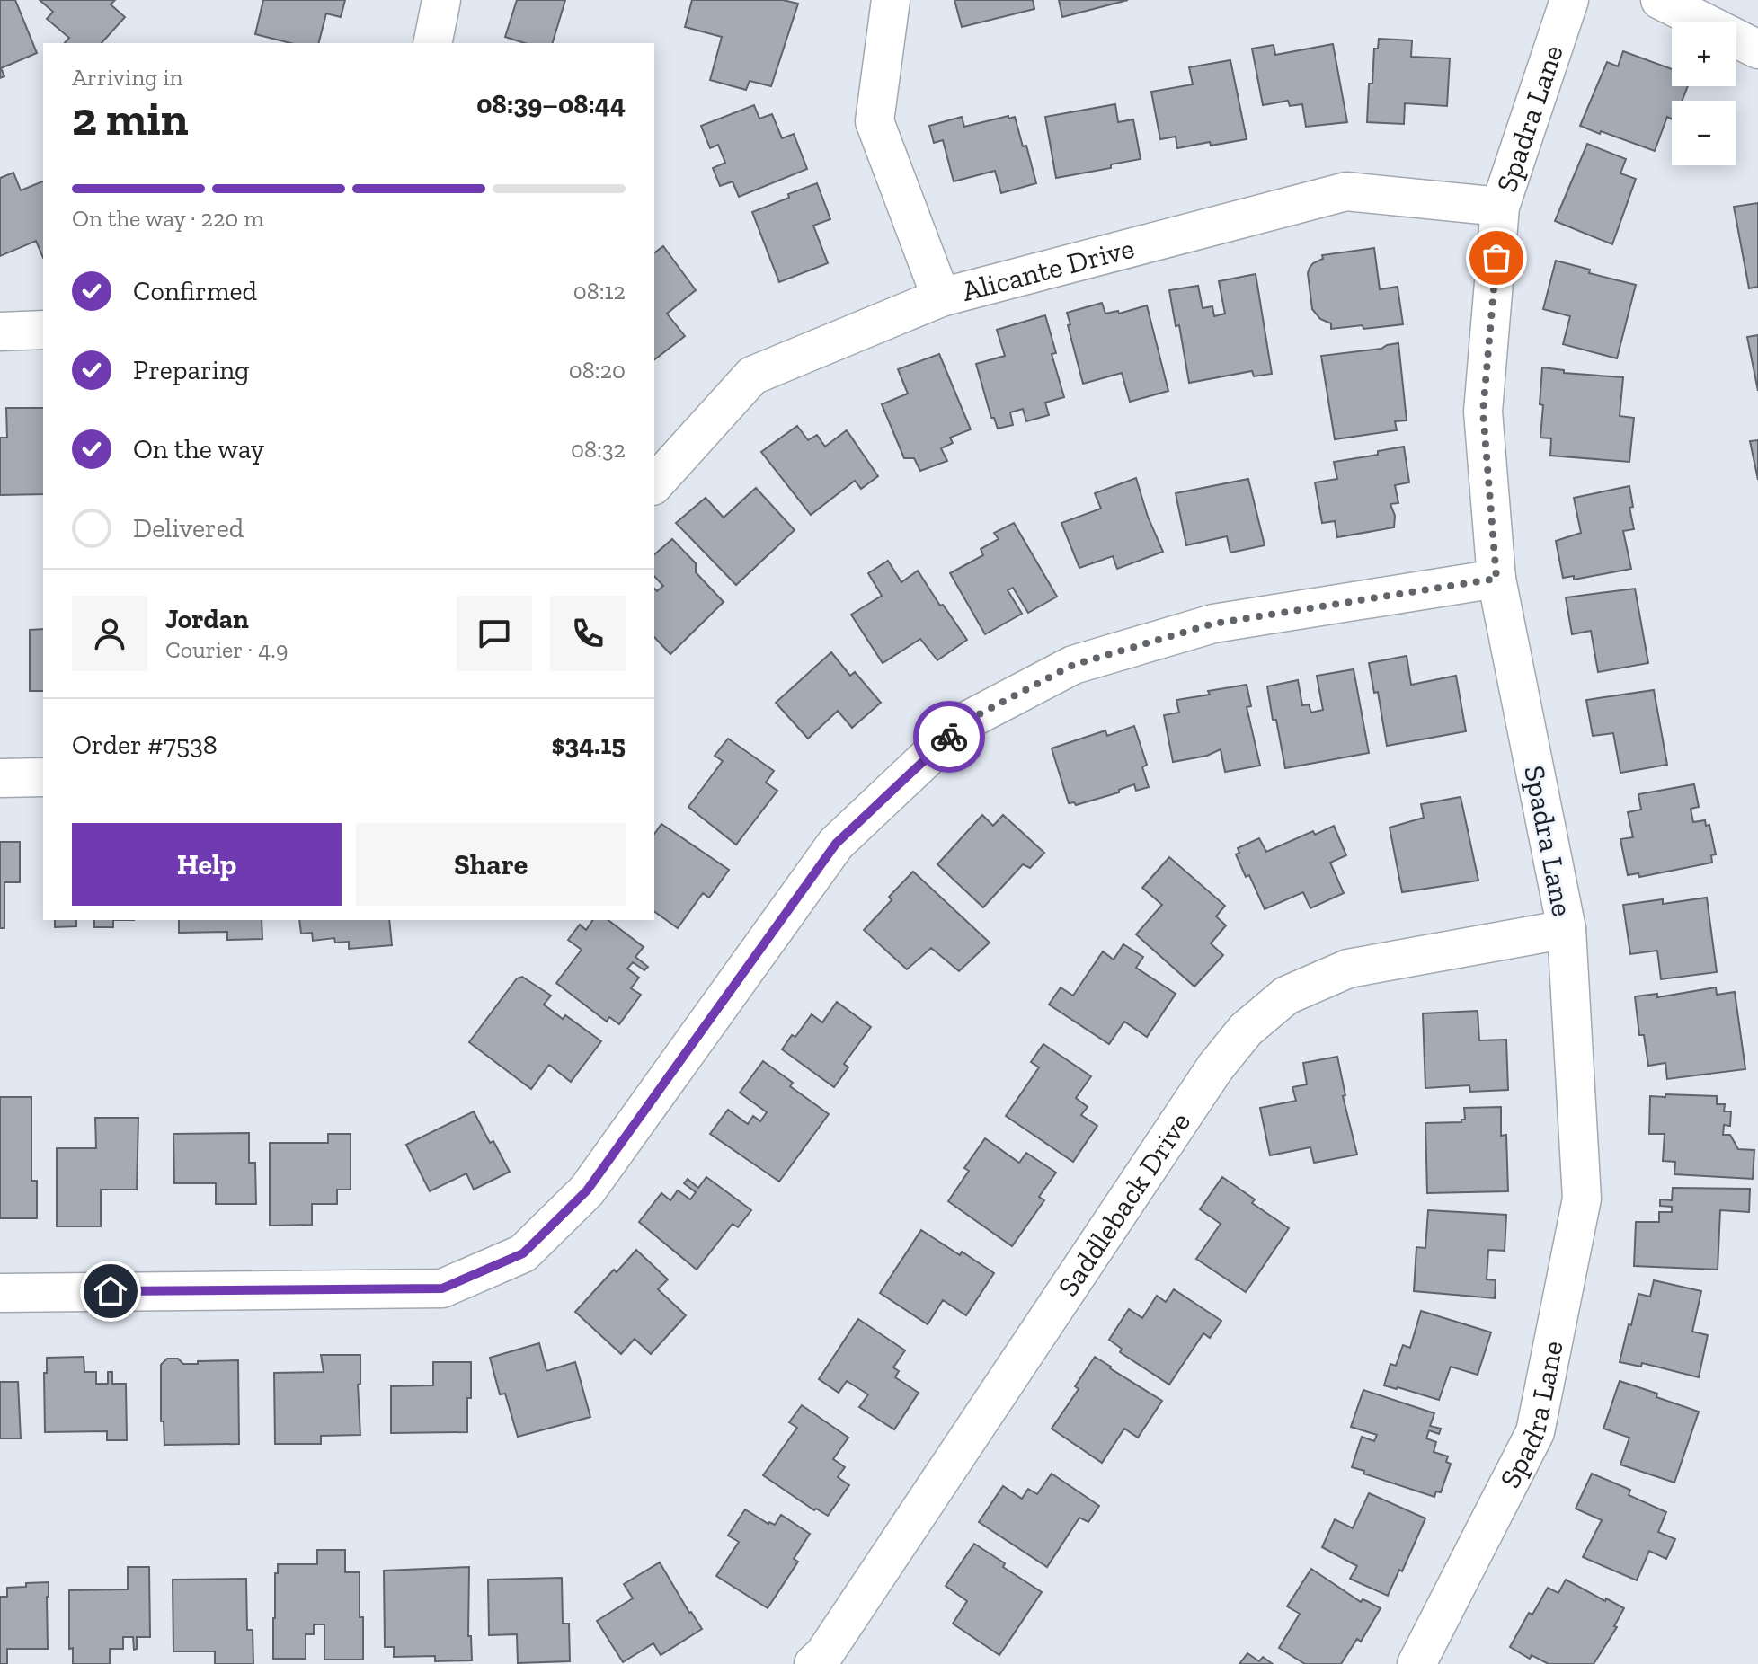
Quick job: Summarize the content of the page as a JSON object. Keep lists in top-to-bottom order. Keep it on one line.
{"streets":{"street":["Spadra Lane","Alicante Drive","Saddleback Drive"]},"crossings":[["Spadra Lane","Alicante Drive"],["Spadra Lane","Saddleback Drive"]],"page":{"map_buttons":["+","−"],"heading":["2 min","Arriving in","08:39–08:44"],"panel":["Jordan","Courier · 4.9","Order #7538","$34.15"],"bar":"On the way · 220 m","list":[["Confirmed","08:12"],["Preparing","08:20"],["On the way","08:32"],"Delivered"],"buttons":["Help","Share"]}}
